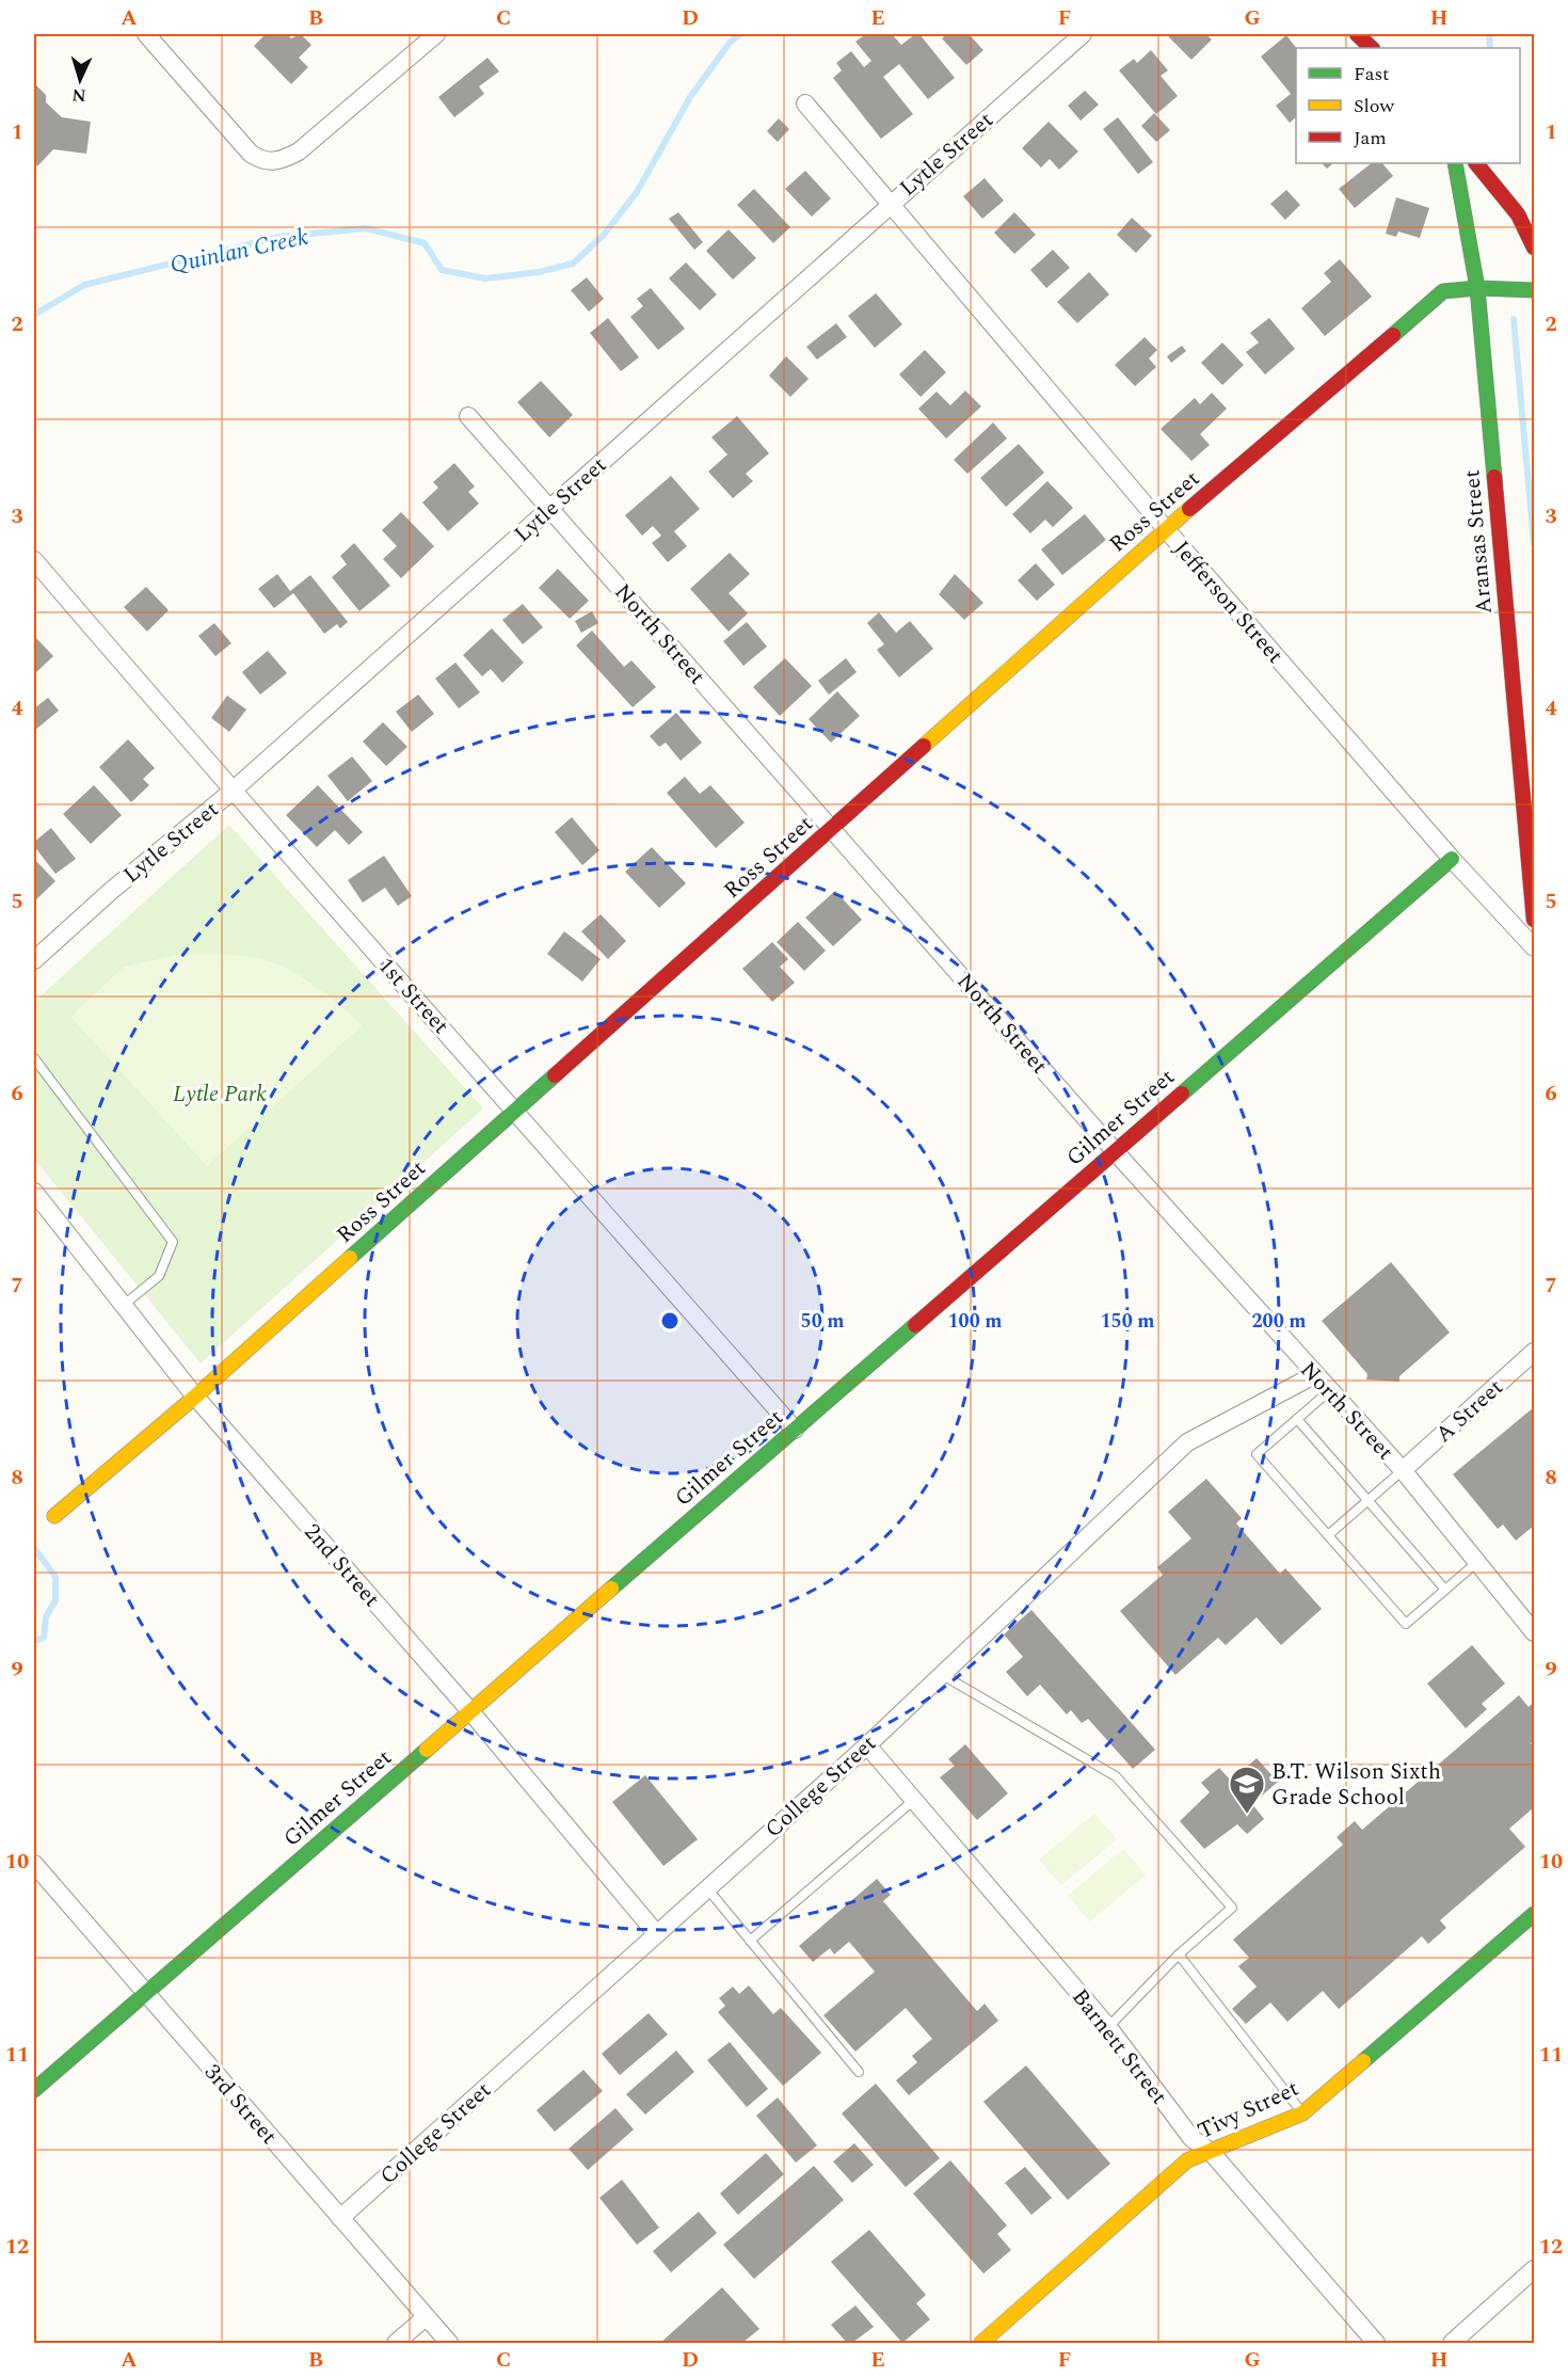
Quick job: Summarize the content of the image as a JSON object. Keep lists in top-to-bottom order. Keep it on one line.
{"streets":{"street":["Lytle Street","Ross Street","Aransas Street","Jefferson Street","North Street","1st Street","Gilmer Street","A Street","2nd Street","College Street","Barnett Street","3rd Street","Tivy Street"]},"crossings":[["Lytle Street","Jefferson Street"],["Lytle Street","North Street"],["Lytle Street","1st Street"],["Ross Street","Aransas Street"],["Ross Street","Jefferson Street"],["Ross Street","North Street"],["Ross Street","1st Street"],["Ross Street","2nd Street"],["Jefferson Street","Gilmer Street"],["North Street","Gilmer Street"],["North Street","A Street"],["North Street","College Street"],["1st Street","Gilmer Street"],["Gilmer Street","2nd Street"],["Gilmer Street","3rd Street"],["2nd Street","College Street"],["College Street","Barnett Street"],["College Street","3rd Street"],["Barnett Street","Tivy Street"]],"water":["Quinlan Creek"],"parks":["Lytle Park"],"places":{"school or university":["B.T. Wilson Sixth Grade School"]},"legend":["Fast","Slow","Jam"],"north":"bottom","grid":{"columns":["A","B","C","D","E","F","G","H"],"rows":["1","2","3","4","5","6","7","8","9","10","11","12"]},"rings":["50 m","100 m","150 m","200 m"]}
